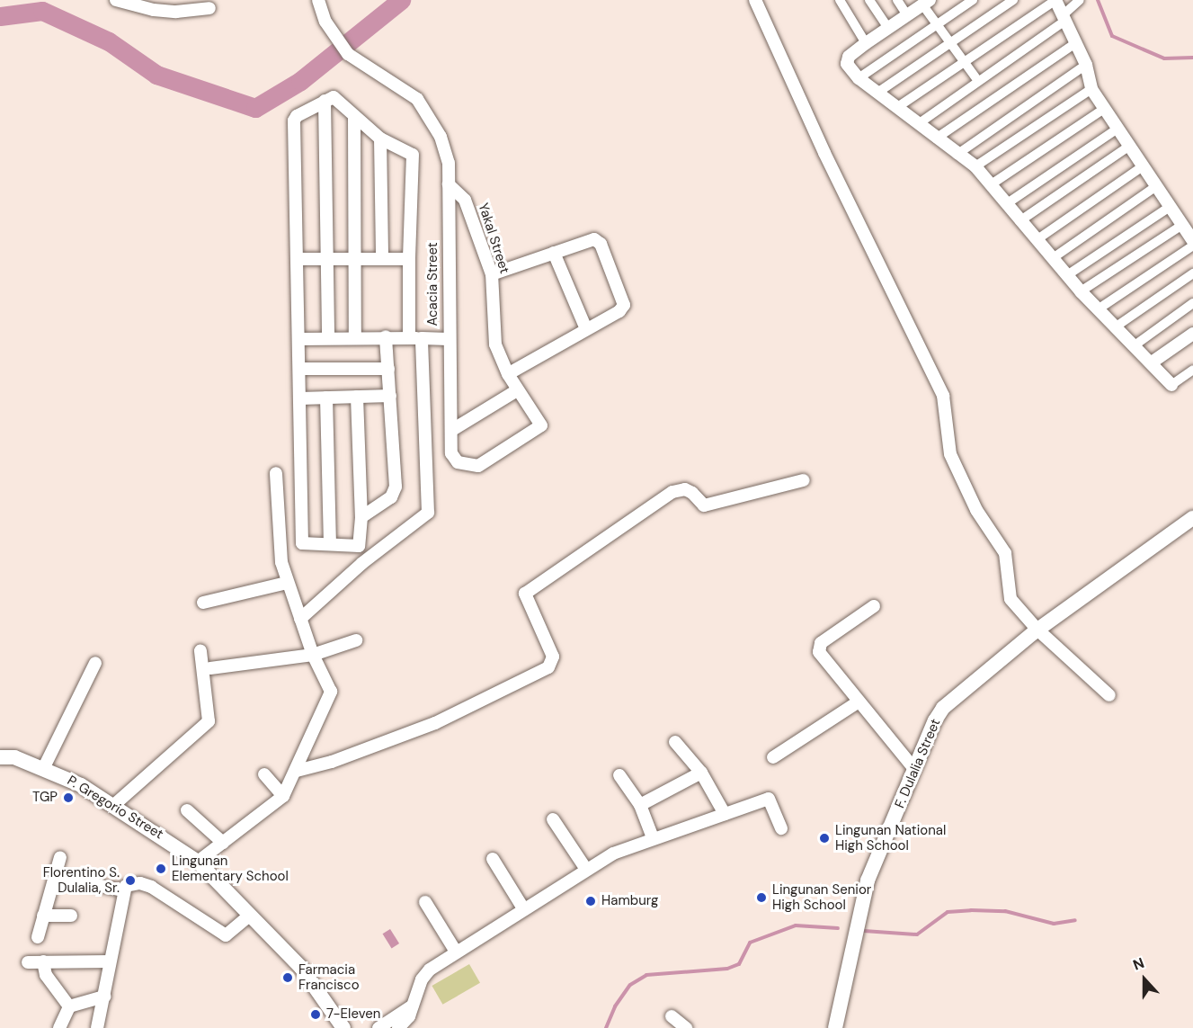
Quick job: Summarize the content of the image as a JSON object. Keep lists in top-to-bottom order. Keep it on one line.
{"streets":{"street":["Yakal Street","Acacia Street","F. Dulalia Street","P. Gregorio Street"]},"crossings":[["Yakal Street","Acacia Street"]],"places":["TGP","Lingunan National High School","Lingunan Elementary School","Florentino S. Dulalia, Sr.","Lingunan Senior High School","Hamburg","Farmacia Francisco","7-Eleven"],"north":"top"}
